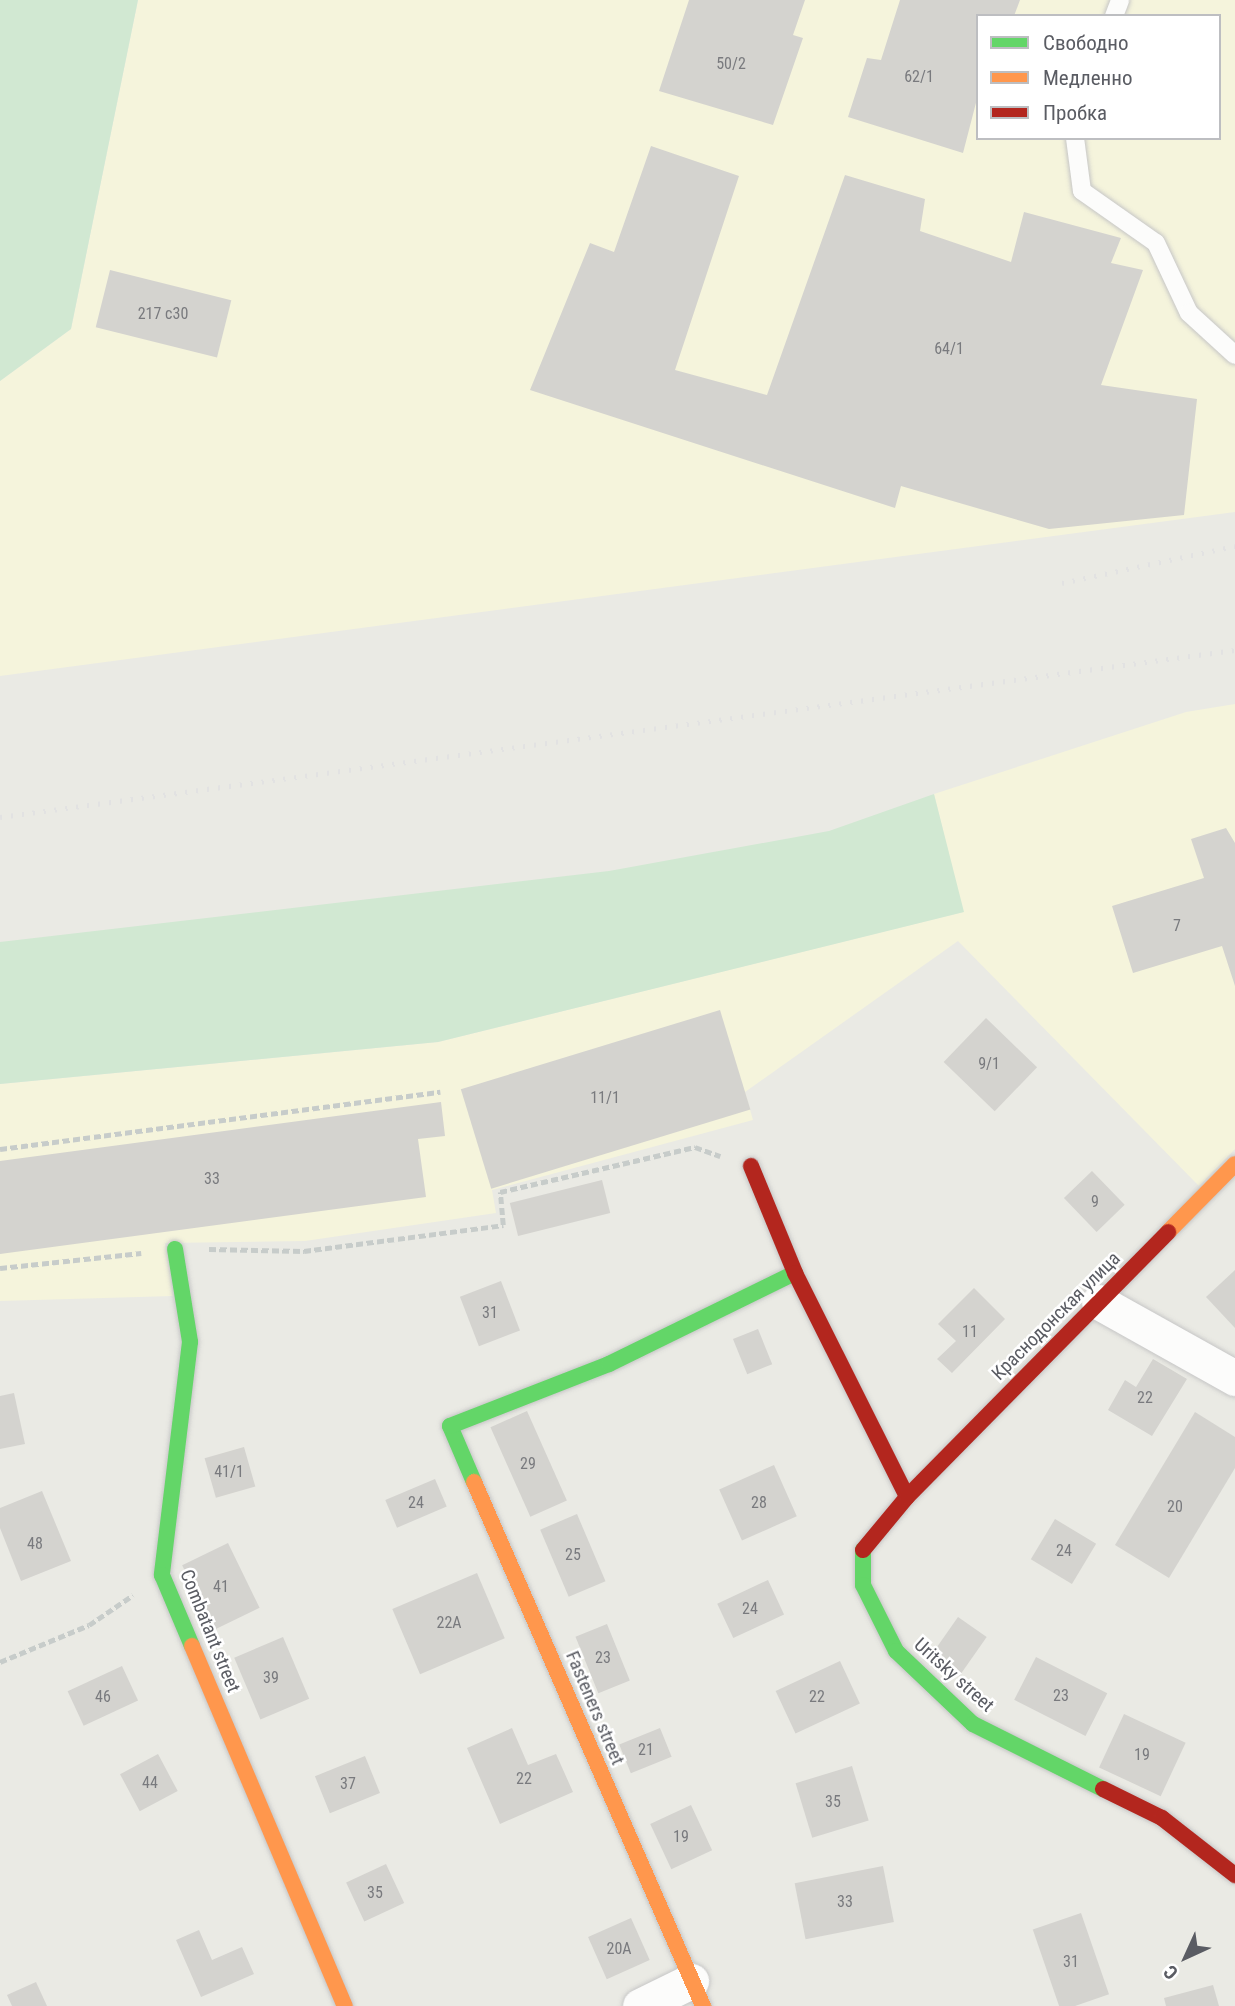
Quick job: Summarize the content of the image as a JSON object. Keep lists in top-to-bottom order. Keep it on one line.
{"streets":{"street":["Краснодонская улица","Combatant street","Uritsky street","Fasteners street"]},"crossings":[["Краснодонская улица","Uritsky street"]],"house_numbers":["50/2","62/1","217 с30","64/1","7","9/1","11/1","33","9","31","11","22","29","41/1","24","28","20","48","24","25","41","24","22А","23","39","23","46","22","21","19","22","44","37","35","19","35","33","20А","31"],"legend":["Свободно","Медленно","Пробка"],"north":"bottom left"}
